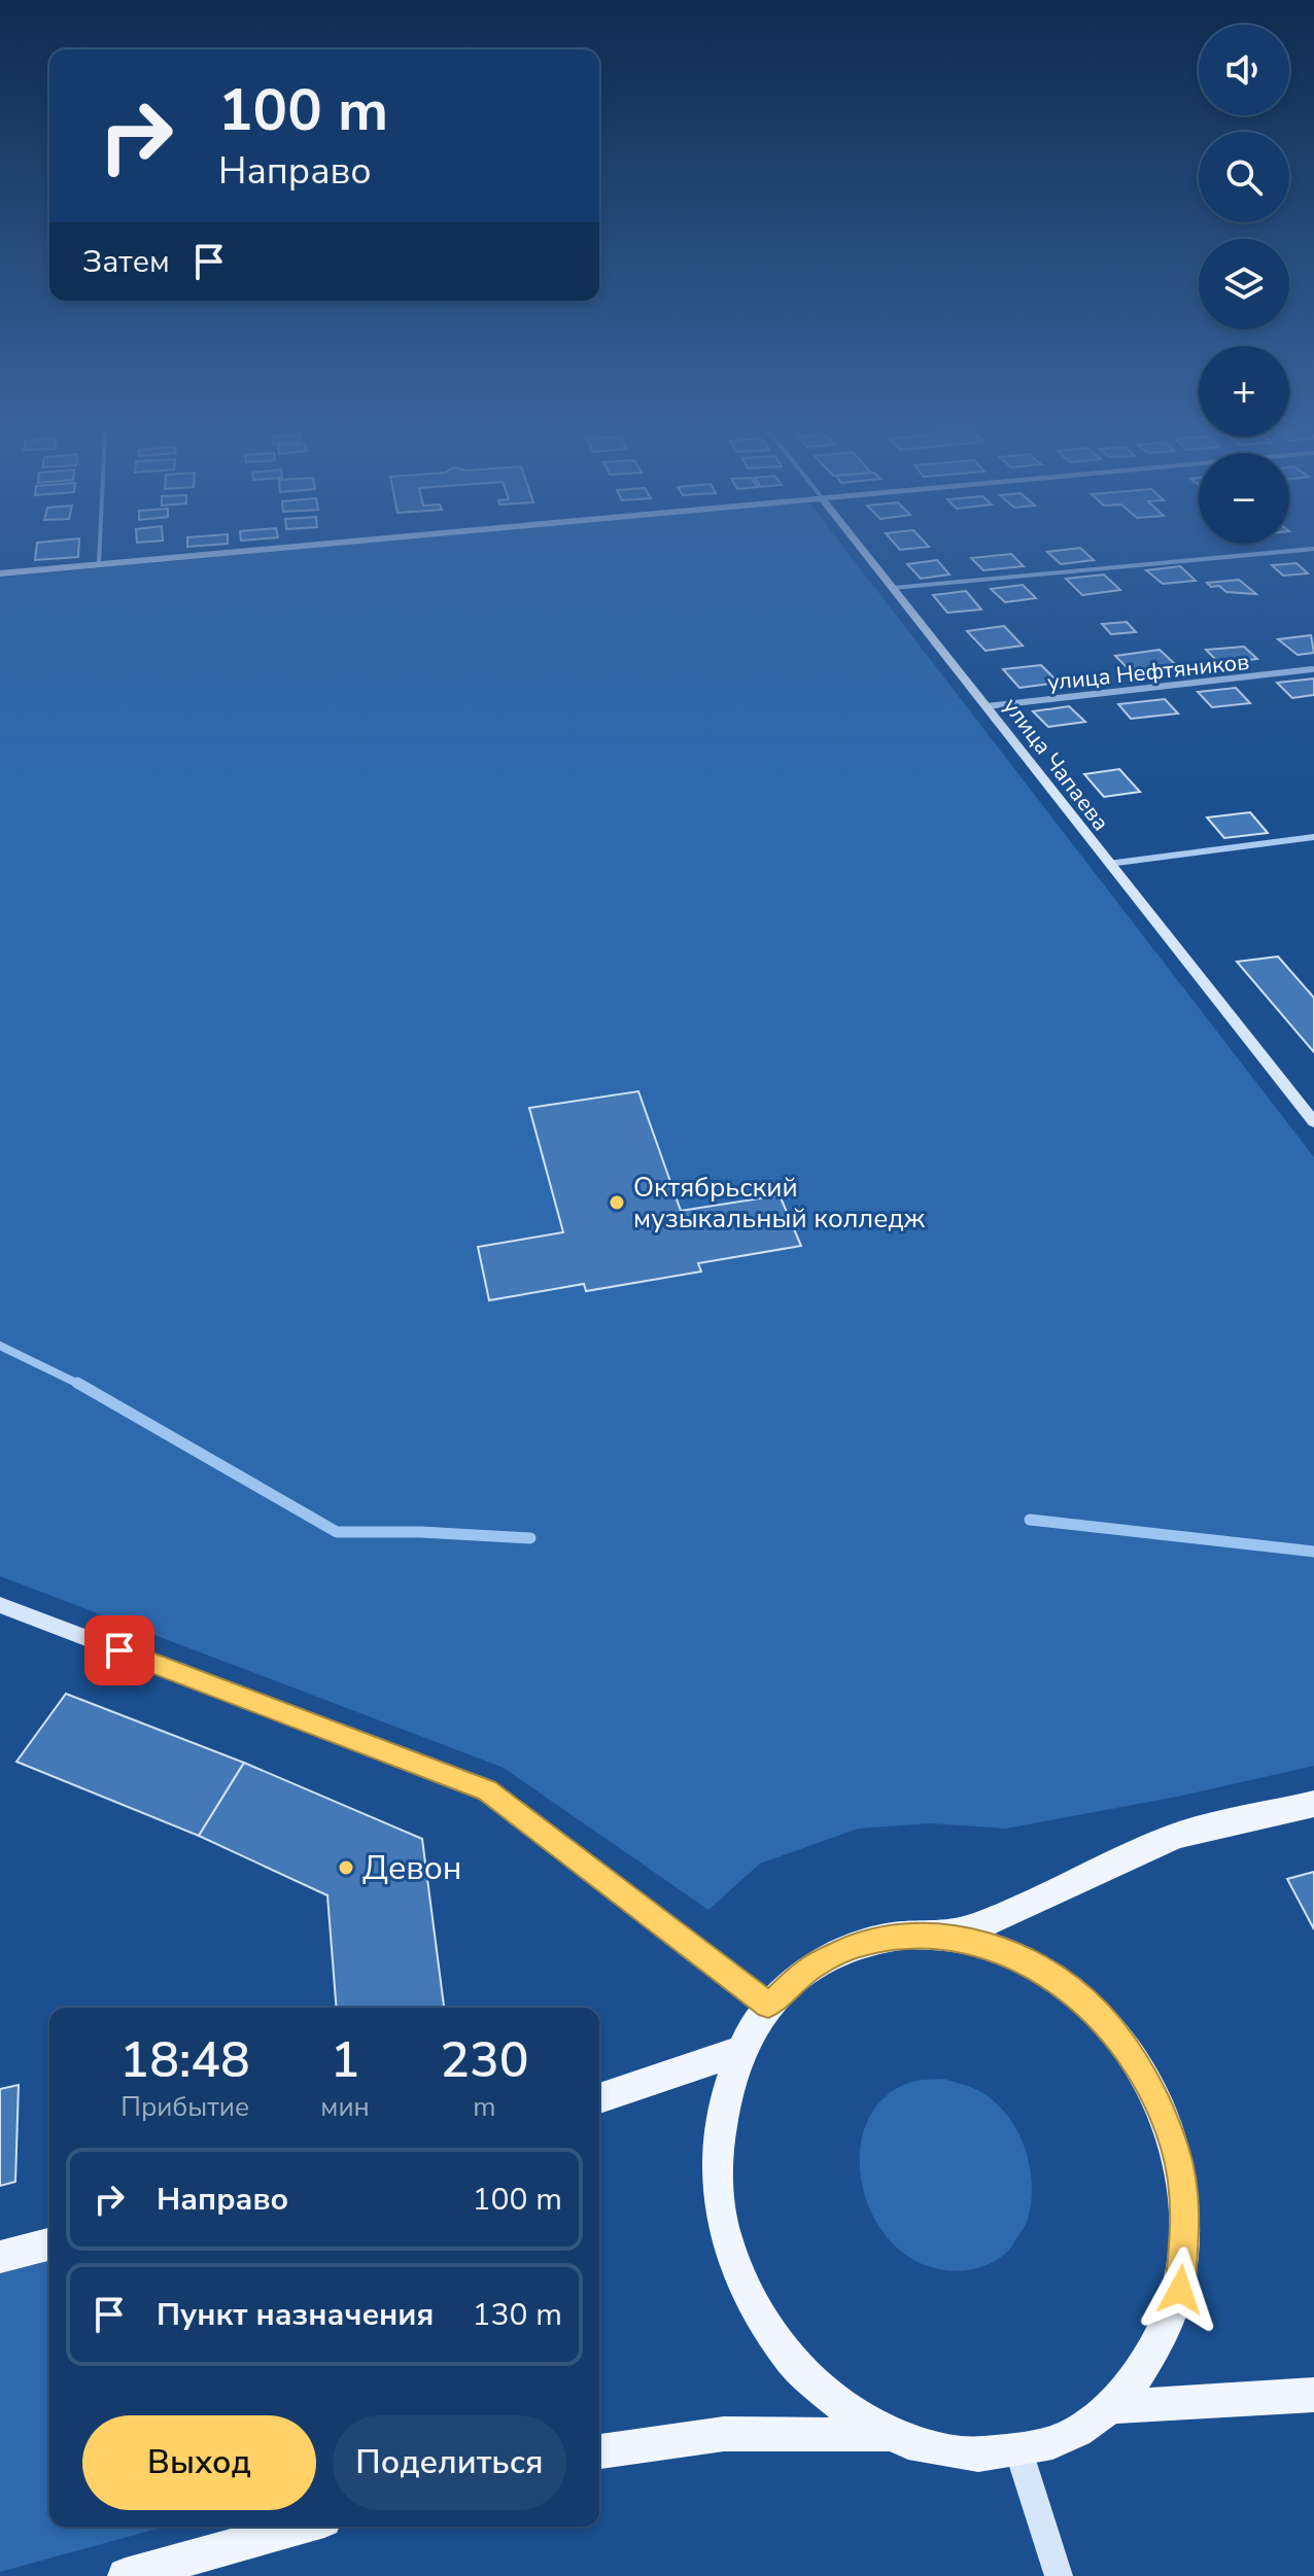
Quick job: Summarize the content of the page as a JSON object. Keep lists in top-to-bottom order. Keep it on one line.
{"streets":{"street":["улица Нефтяников","улица Чапаева"]},"crossings":[["улица Нефтяников","улица Чапаева"]],"places":["Октябрьский музыкальный колледж","Девон"],"page":{"map_buttons":["+","−"],"turn":["100 m","Направо"],"then":"Затем","eta":["18:48","Прибытие","1","мин","230","m"],"list":[{"name":"Направо","value":"100 m"},{"name":"Пункт назначения","value":"130 m"}],"buttons":["Выход","Поделиться"]}}
